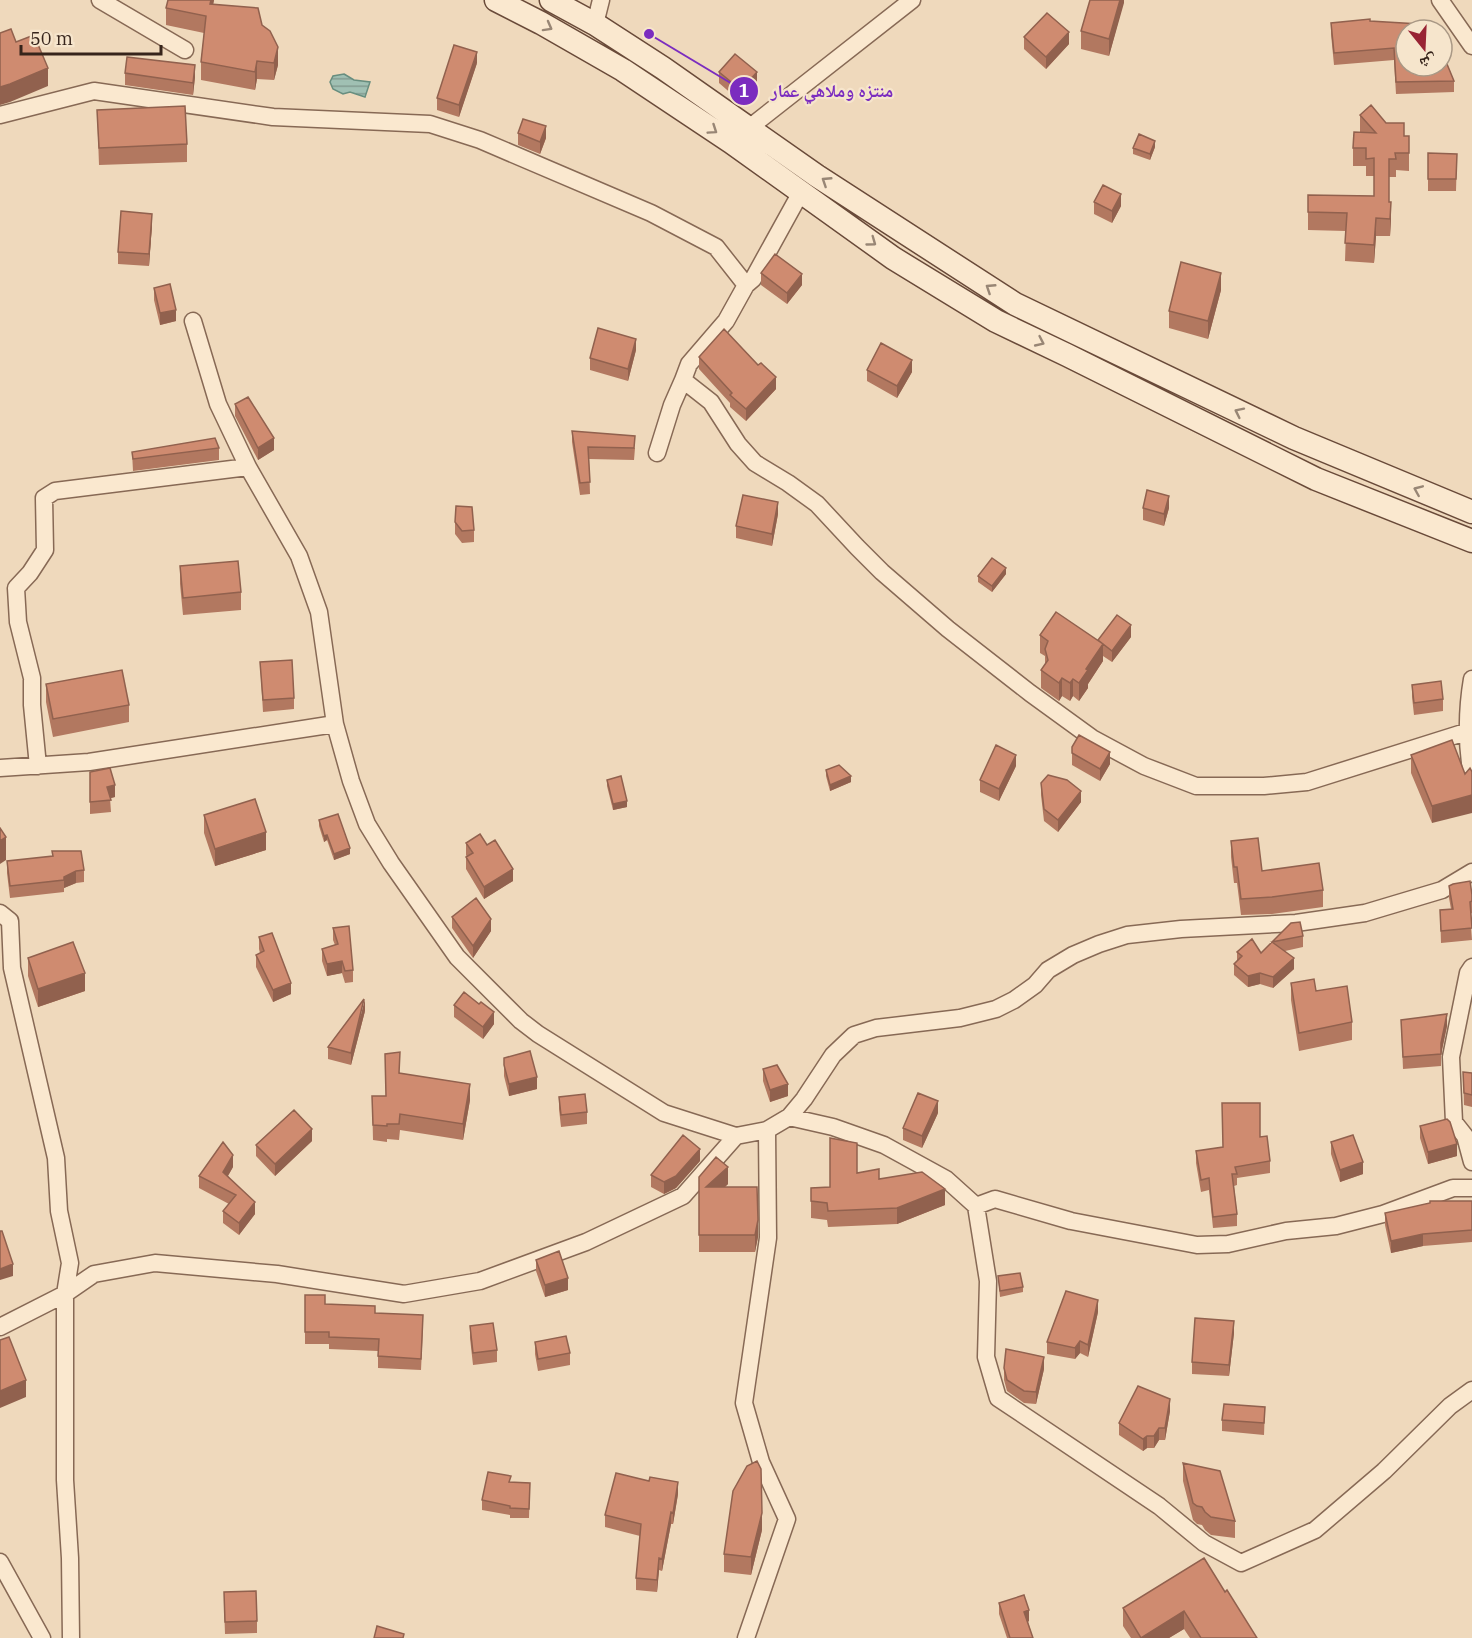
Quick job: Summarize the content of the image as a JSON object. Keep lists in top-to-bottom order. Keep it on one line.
{"places":["منتزه وملاهي عمار"],"scale_bar":"50 m","north":"bottom"}
